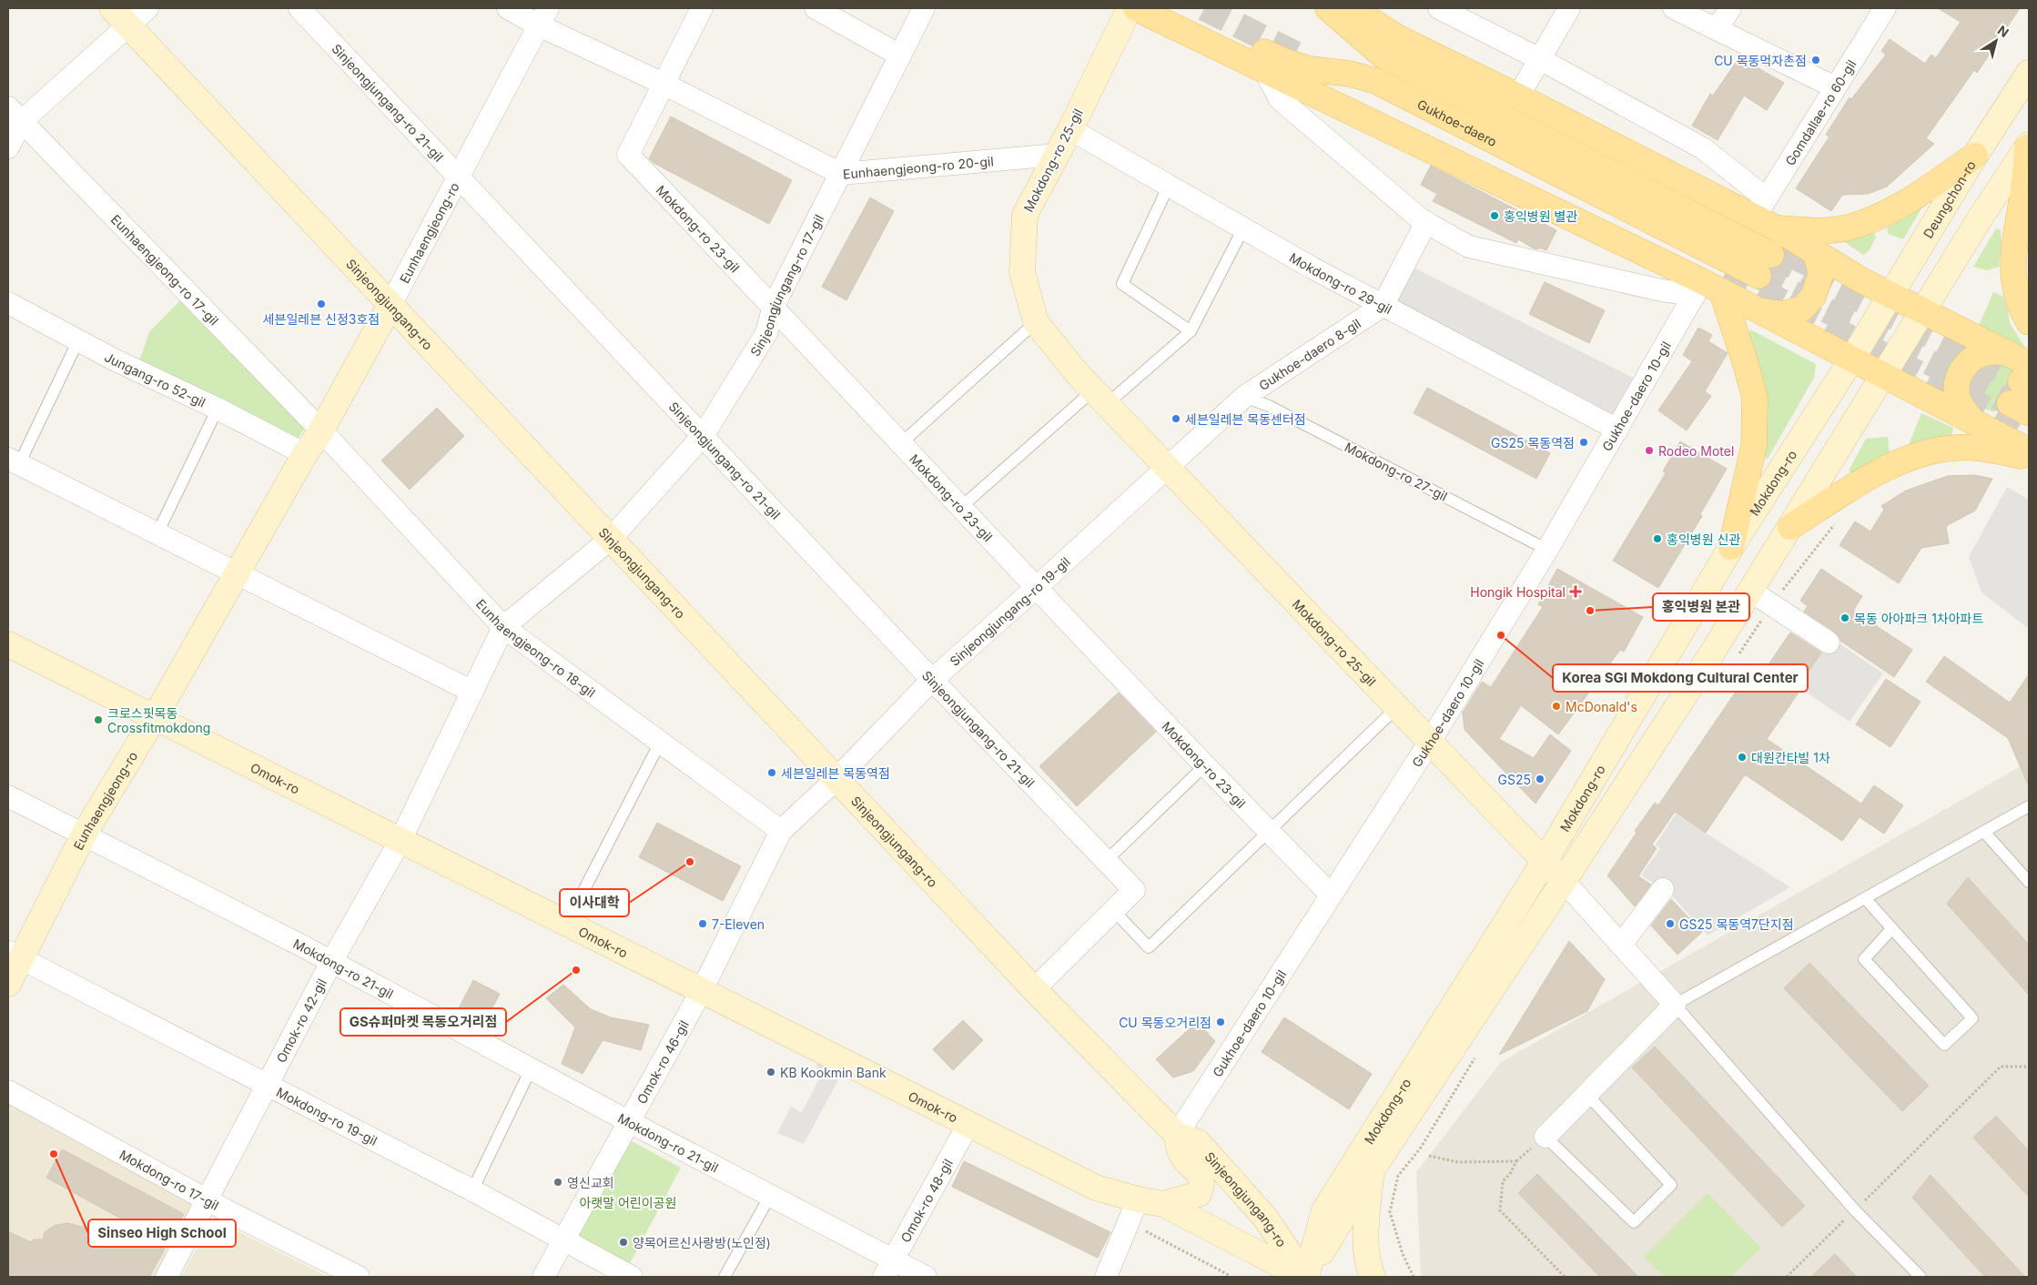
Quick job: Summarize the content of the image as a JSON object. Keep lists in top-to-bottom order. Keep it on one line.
{"streets":{"main road":["Gukhoe-daero","Mokdong-ro 25-gil","Deungchon-ro","Eunhaengjeong-ro","Sinjeongjungang-ro","Mokdong-ro","Omok-ro"],"street":["Sinjeongjungang-ro 21-gil","Gomdallae-ro 60-gil","Eunhaengjeong-ro 20-gil","Mokdong-ro 23-gil","Eunhaengjeong-ro 17-gil","Mokdong-ro 29-gil","Sinjeongjungang-ro 17-gil","Gukhoe-daero 8-gil","Jungang-ro 52-gil","Gukhoe-daero 10-gil","Sinjeongjungang-ro 19-gil","Eunhaengjeong-ro 18-gil","Mokdong-ro 21-gil","Omok-ro 42-gil","Omok-ro 46-gil","Mokdong-ro 19-gil","Mokdong-ro 17-gil","Omok-ro 48-gil"],"lane":["Mokdong-ro 27-gil"]},"crossings":[["Sinjeongjungang-ro 21-gil","Eunhaengjeong-ro"],["Sinjeongjungang-ro 21-gil","Sinjeongjungang-ro 17-gil"],["Sinjeongjungang-ro 21-gil","Sinjeongjungang-ro"],["Sinjeongjungang-ro 21-gil","Sinjeongjungang-ro 19-gil"],["Gukhoe-daero","Mokdong-ro 25-gil"],["Mokdong-ro 25-gil","Eunhaengjeong-ro 20-gil"],["Mokdong-ro 25-gil","Mokdong-ro 29-gil"],["Mokdong-ro 25-gil","Gukhoe-daero 8-gil"],["Mokdong-ro 25-gil","Gukhoe-daero 10-gil"],["Mokdong-ro 25-gil","Mokdong-ro"],["Mokdong-ro 25-gil","Sinjeongjungang-ro 19-gil"],["Eunhaengjeong-ro 20-gil","Mokdong-ro 23-gil"],["Eunhaengjeong-ro 20-gil","Eunhaengjeong-ro"],["Eunhaengjeong-ro 20-gil","Sinjeongjungang-ro 17-gil"],["Deungchon-ro","Mokdong-ro"],["Mokdong-ro 23-gil","Sinjeongjungang-ro 17-gil"],["Mokdong-ro 23-gil","Gukhoe-daero 10-gil"],["Mokdong-ro 23-gil","Sinjeongjungang-ro 19-gil"],["Eunhaengjeong-ro","Eunhaengjeong-ro 17-gil"],["Eunhaengjeong-ro","Sinjeongjungang-ro"],["Eunhaengjeong-ro","Jungang-ro 52-gil"],["Eunhaengjeong-ro","Eunhaengjeong-ro 18-gil"],["Eunhaengjeong-ro","Omok-ro"],["Eunhaengjeong-ro","Mokdong-ro 21-gil"],["Eunhaengjeong-ro","Mokdong-ro 19-gil"],["Eunhaengjeong-ro 17-gil","Eunhaengjeong-ro 18-gil"],["Mokdong-ro 29-gil","Gukhoe-daero 8-gil"],["Mokdong-ro 29-gil","Gukhoe-daero 10-gil"],["Sinjeongjungang-ro 17-gil","Sinjeongjungang-ro"],["Sinjeongjungang-ro 17-gil","Eunhaengjeong-ro 18-gil"],["Sinjeongjungang-ro 17-gil","Omok-ro 42-gil"],["Sinjeongjungang-ro","Gukhoe-daero 10-gil"],["Sinjeongjungang-ro","Mokdong-ro"],["Sinjeongjungang-ro","Sinjeongjungang-ro 19-gil"],["Sinjeongjungang-ro","Omok-ro"],["Gukhoe-daero 8-gil","Mokdong-ro 27-gil"],["Gukhoe-daero 8-gil","Sinjeongjungang-ro 19-gil"],["Gukhoe-daero 10-gil","Mokdong-ro 27-gil"],["Mokdong-ro","Omok-ro"],["Sinjeongjungang-ro 19-gil","Eunhaengjeong-ro 18-gil"],["Sinjeongjungang-ro 19-gil","Omok-ro 46-gil"],["Eunhaengjeong-ro 18-gil","Omok-ro"],["Eunhaengjeong-ro 18-gil","Omok-ro 42-gil"],["Eunhaengjeong-ro 18-gil","Omok-ro 46-gil"],["Omok-ro","Omok-ro 42-gil"],["Omok-ro","Omok-ro 46-gil"],["Omok-ro","Omok-ro 48-gil"],["Mokdong-ro 21-gil","Omok-ro 42-gil"],["Mokdong-ro 21-gil","Omok-ro 46-gil"],["Mokdong-ro 21-gil","Omok-ro 48-gil"],["Omok-ro 42-gil","Mokdong-ro 19-gil"],["Omok-ro 42-gil","Mokdong-ro 17-gil"],["Omok-ro 46-gil","Mokdong-ro 19-gil"]],"parks":["아랫말 어린이공원"],"places":{"other":["CU 목동먹자촌점","홍익병원 별관","세븐일레븐 신정3호점","세븐일레븐 목동센터점","GS25 목동역점","Rodeo Motel","홍익병원 신관","홍익병원 본관","목동 아아파크 1차아파트","Korea SGI Mokdong Cultural Center","McDonald's","크로스핏목동 Crossfitmokdong","대원칸타빌 1차","세븐일레븐 목동역점","GS25","이사대학","7-Eleven","GS25 목동역7단지점","GS슈퍼마켓 목동오거리점","CU 목동오거리점","KB Kookmin Bank","Sinseo High School","영신교회","양목어르신사랑방(노인정)"],"health":["Hongik Hospital"]},"north":"top right"}
